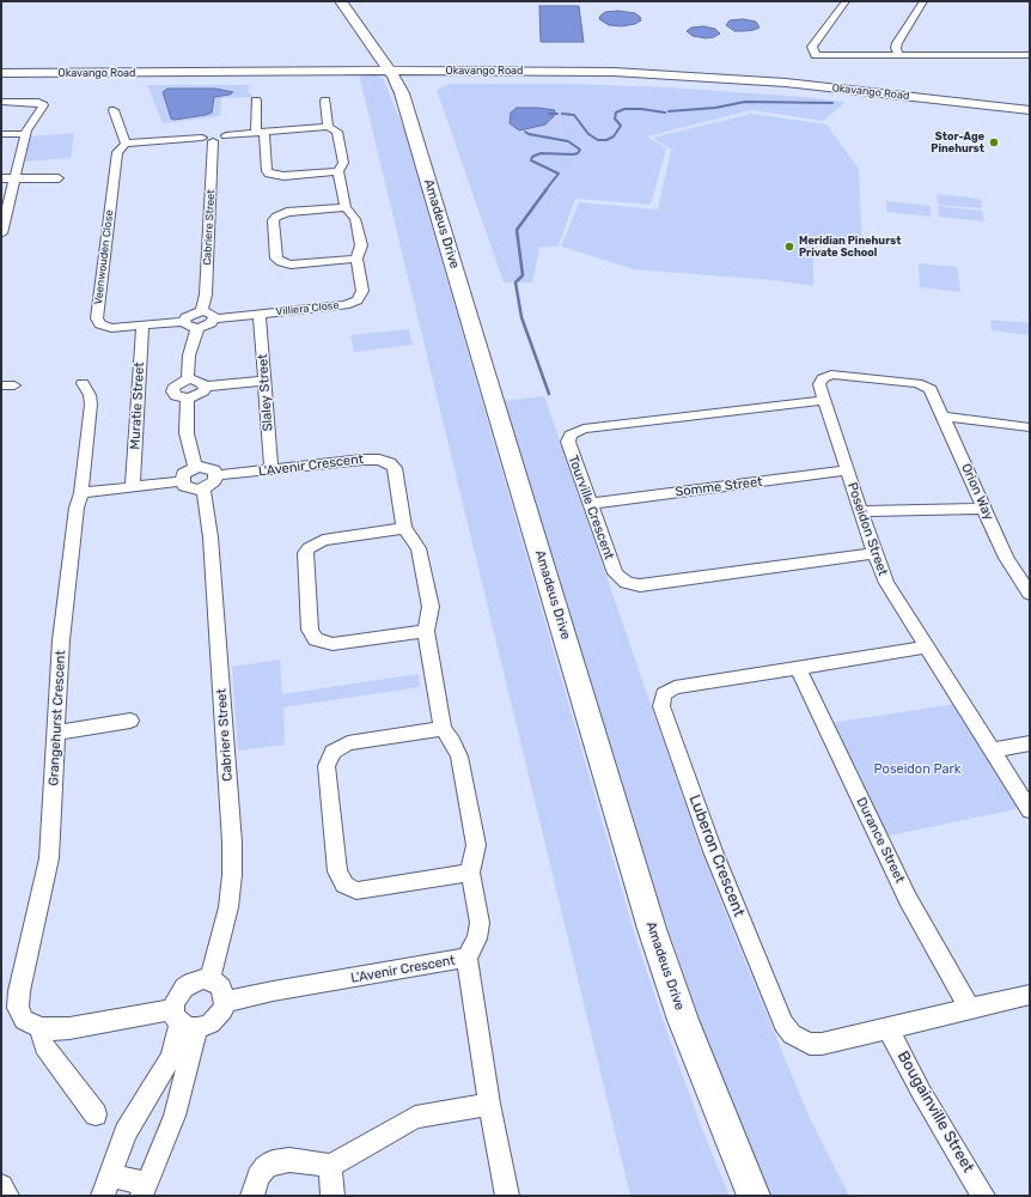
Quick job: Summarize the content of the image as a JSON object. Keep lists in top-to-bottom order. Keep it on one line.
{"streets":{"street":["Okavango Road","Amadeus Drive","Cabriere Street","Veenwouden Close","Villiera Close","Slaley Street","Muratie Street","L'Avenir Crescent","Somme Street","Orion Way","Tourville Crescent","Poseidon Street","Grangehurst Crescent","Durance Street","Luberon Crescent","Bougainville Street"]},"crossings":[["Okavango Road","Amadeus Drive"],["Cabriere Street","L'Avenir Crescent"],["Cabriere Street","Grangehurst Crescent"],["Veenwouden Close","Muratie Street"],["Villiera Close","Slaley Street"],["Slaley Street","L'Avenir Crescent"],["L'Avenir Crescent","Grangehurst Crescent"],["Somme Street","Tourville Crescent"],["Somme Street","Poseidon Street"],["Orion Way","Poseidon Street"],["Tourville Crescent","Poseidon Street"],["Poseidon Street","Luberon Crescent"],["Durance Street","Luberon Crescent"],["Luberon Crescent","Bougainville Street"]],"parks":["Poseidon Park"],"places":["Stor-Age Pinehurst","Meridian Pinehurst Private School"]}
